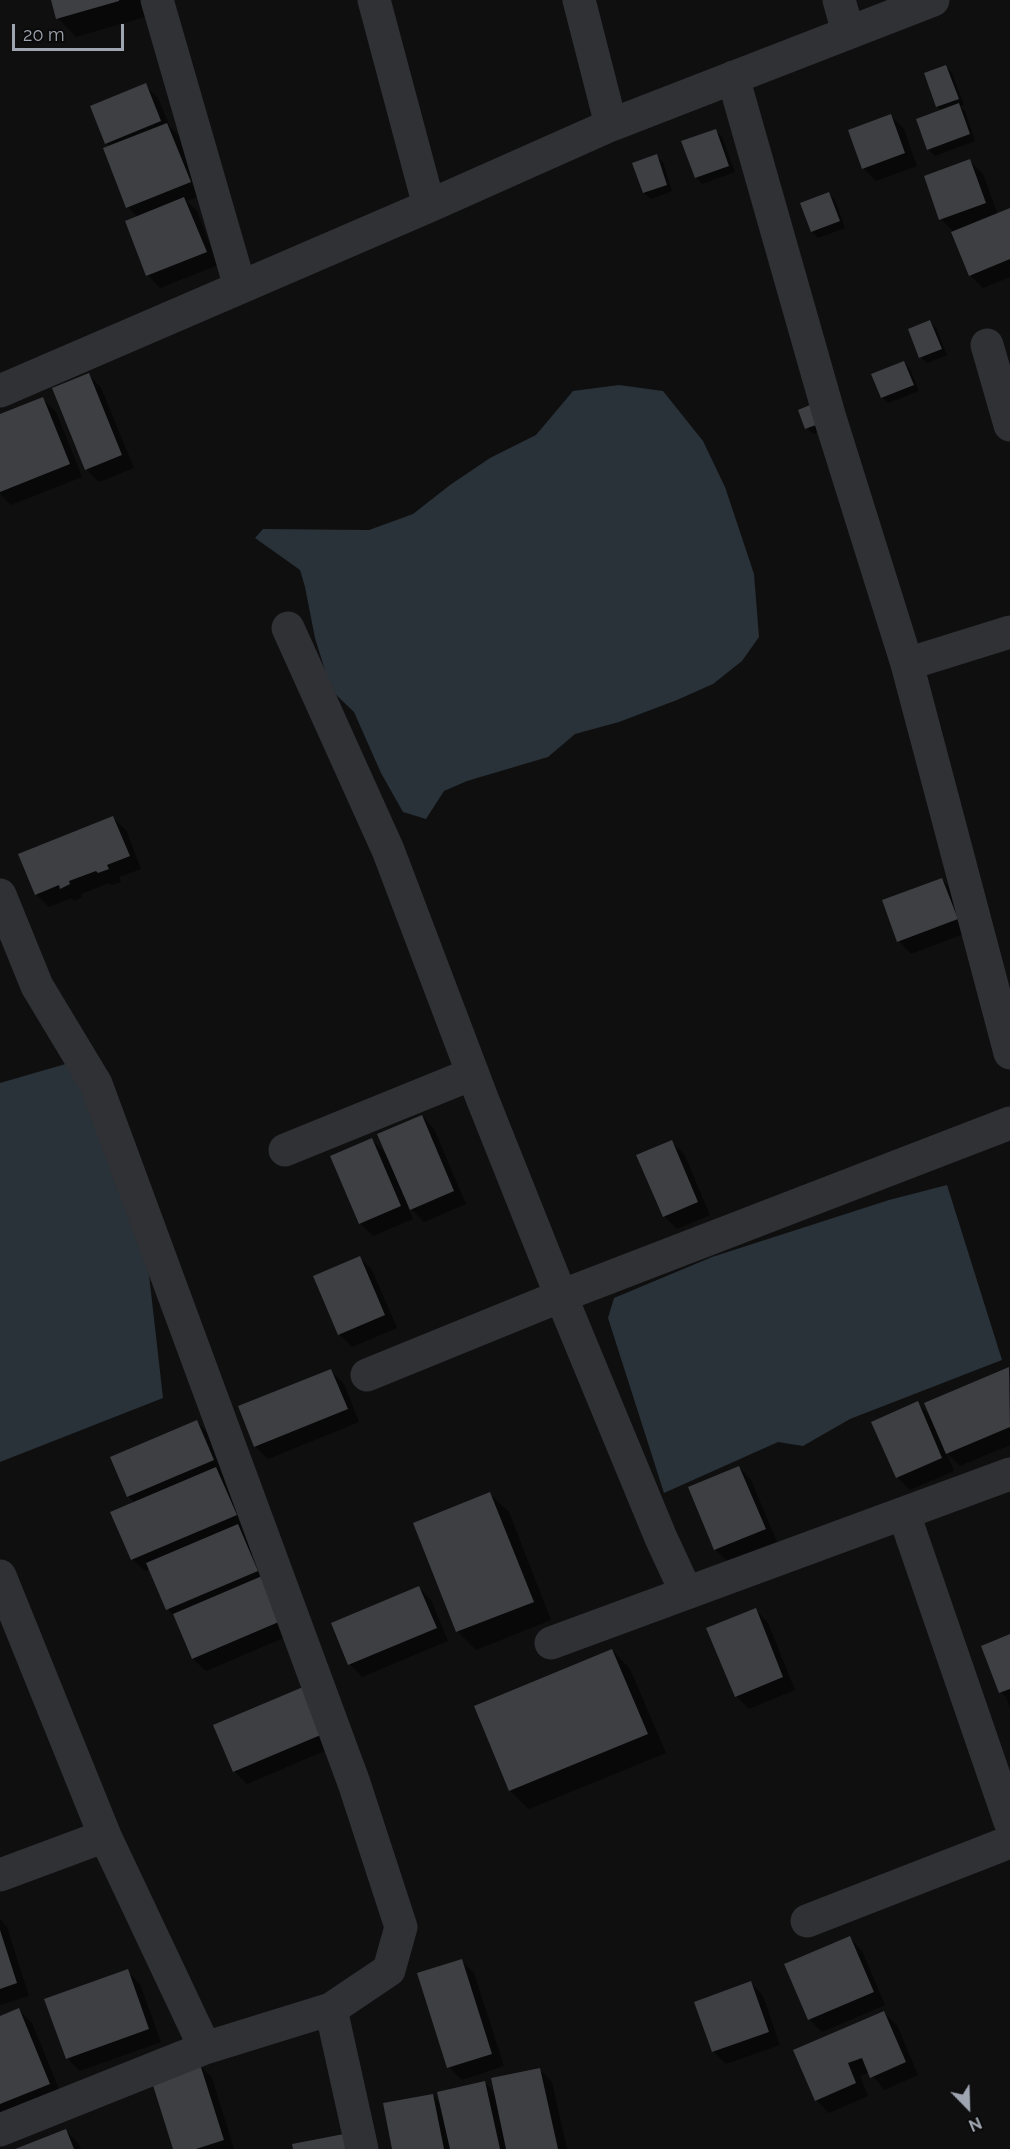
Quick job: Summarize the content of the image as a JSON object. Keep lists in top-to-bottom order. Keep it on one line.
{"scale_bar":"20 m","north":"bottom right"}
